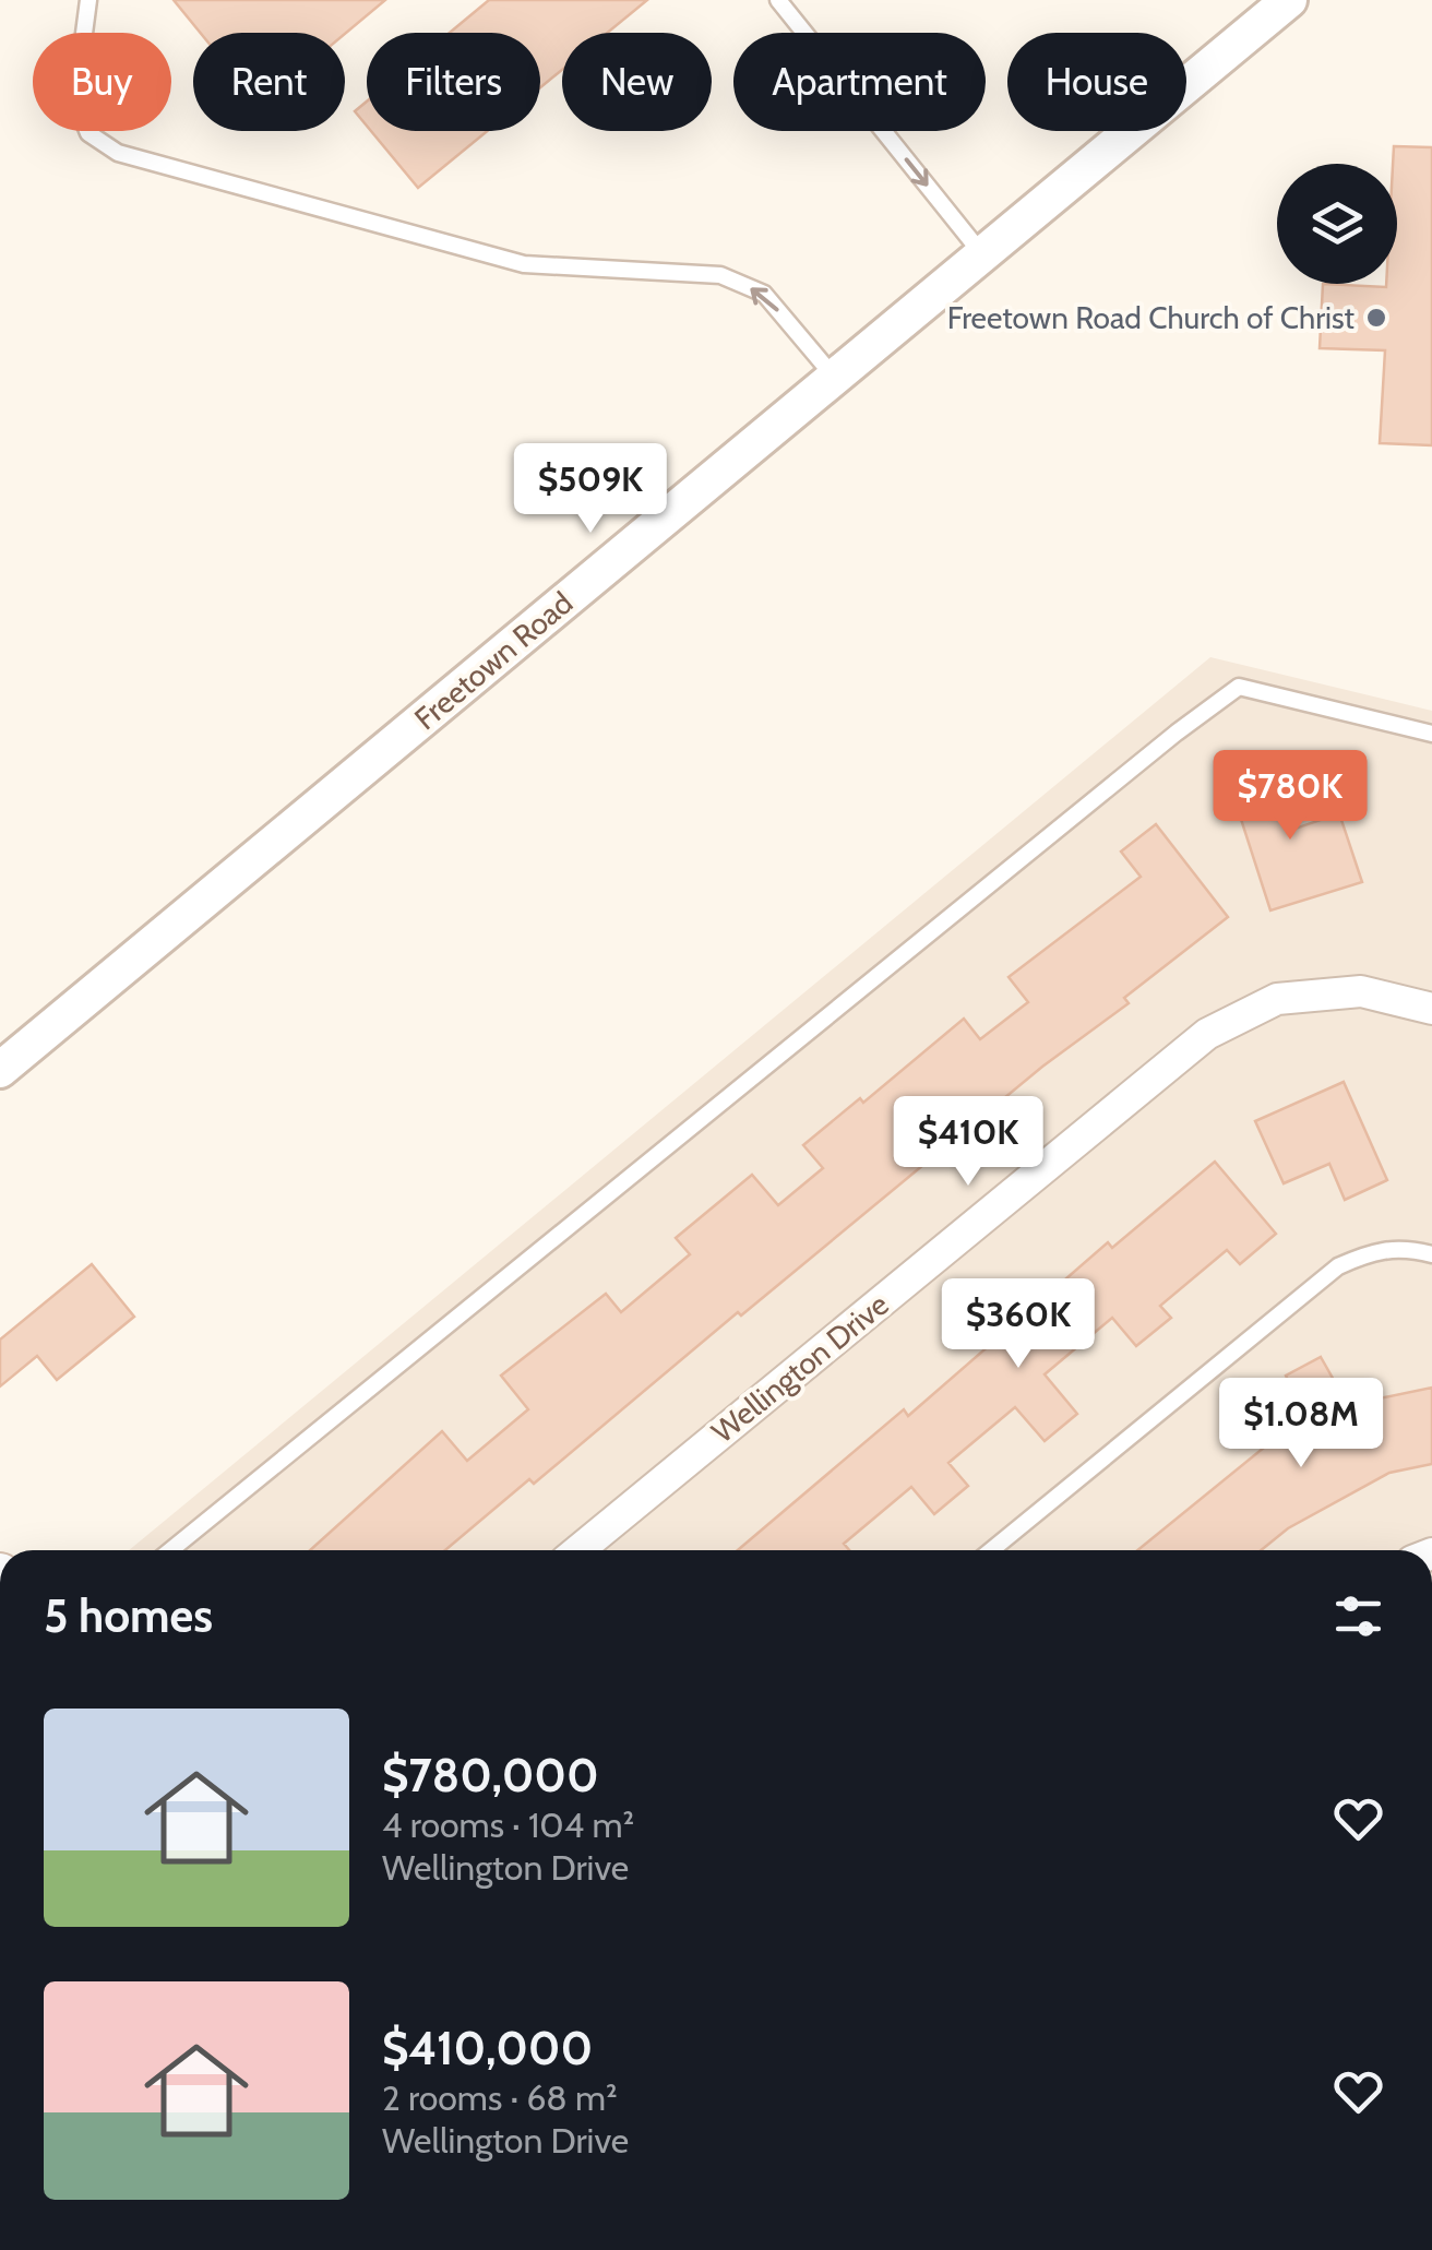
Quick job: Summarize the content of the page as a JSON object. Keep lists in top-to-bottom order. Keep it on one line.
{"streets":{"street":["Freetown Road","Wellington Drive"]},"places":["Freetown Road Church of Christ"],"page":{"chip":["Buy","Rent","Filters","New","Apartment","House"],"price":["$509K","$780K","$410K","$360K","$1.08M"],"heading":"5 homes","list":[{"name":"$780,000","note":"4 rooms · 104 m² · Wellington Drive"},{"name":"$410,000","note":"2 rooms · 68 m² · Wellington Drive"}]}}
